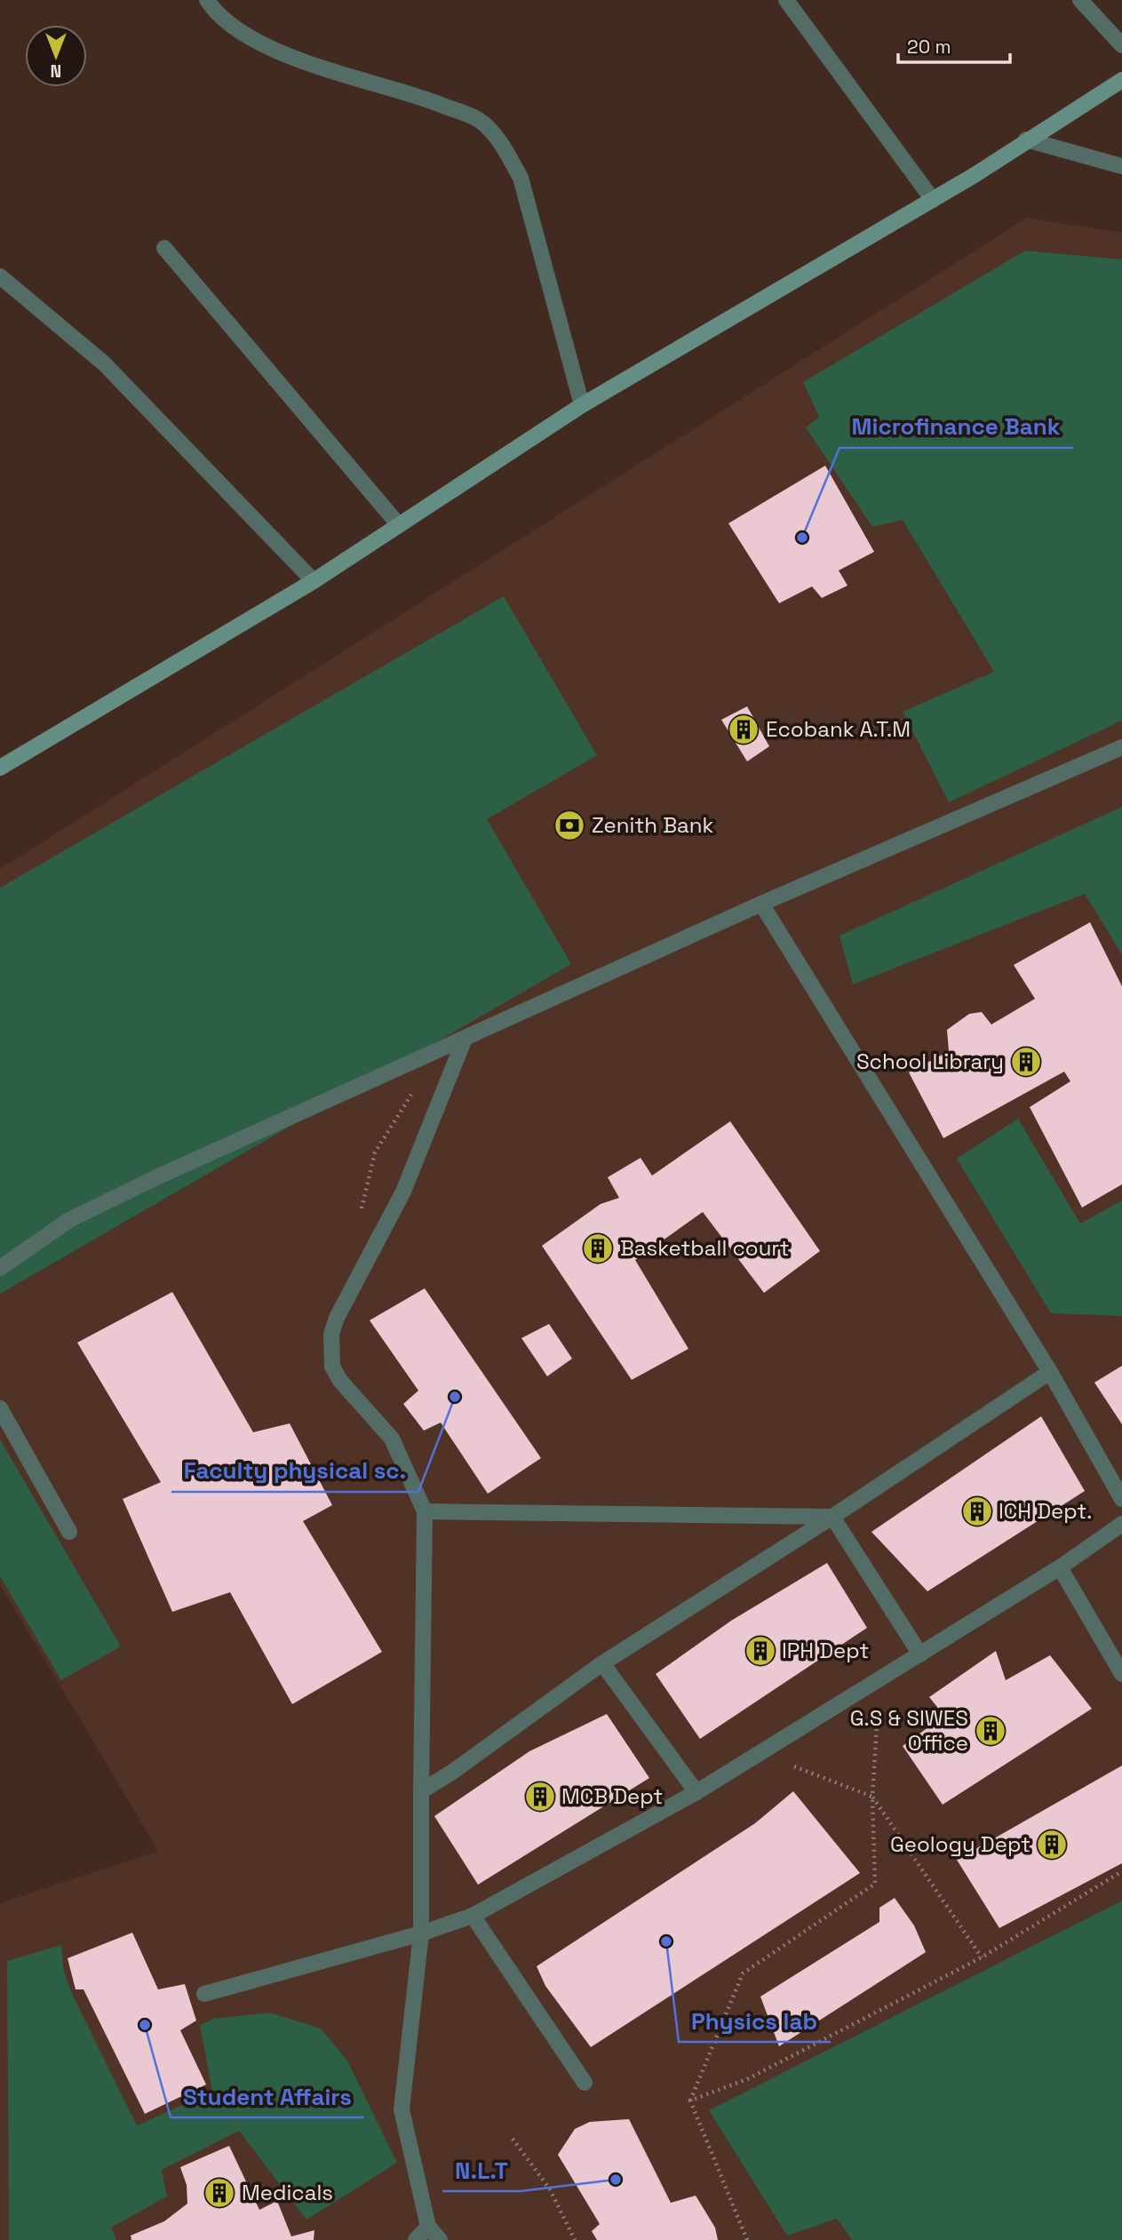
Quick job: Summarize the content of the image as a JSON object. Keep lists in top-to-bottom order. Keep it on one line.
{"places":{"other":["Microfinance Bank","Faculty physical sc.","Physics lab","Student Affairs","N.L.T"],"building":["Ecobank A.T.M","School Library","Basketball court","ICH Dept.","IPH Dept","G.S & SIWES Office","MCB Dept","Geology Dept","Medicals"],"bank":["Zenith Bank"]},"scale_bar":"20 m","north":"bottom"}
